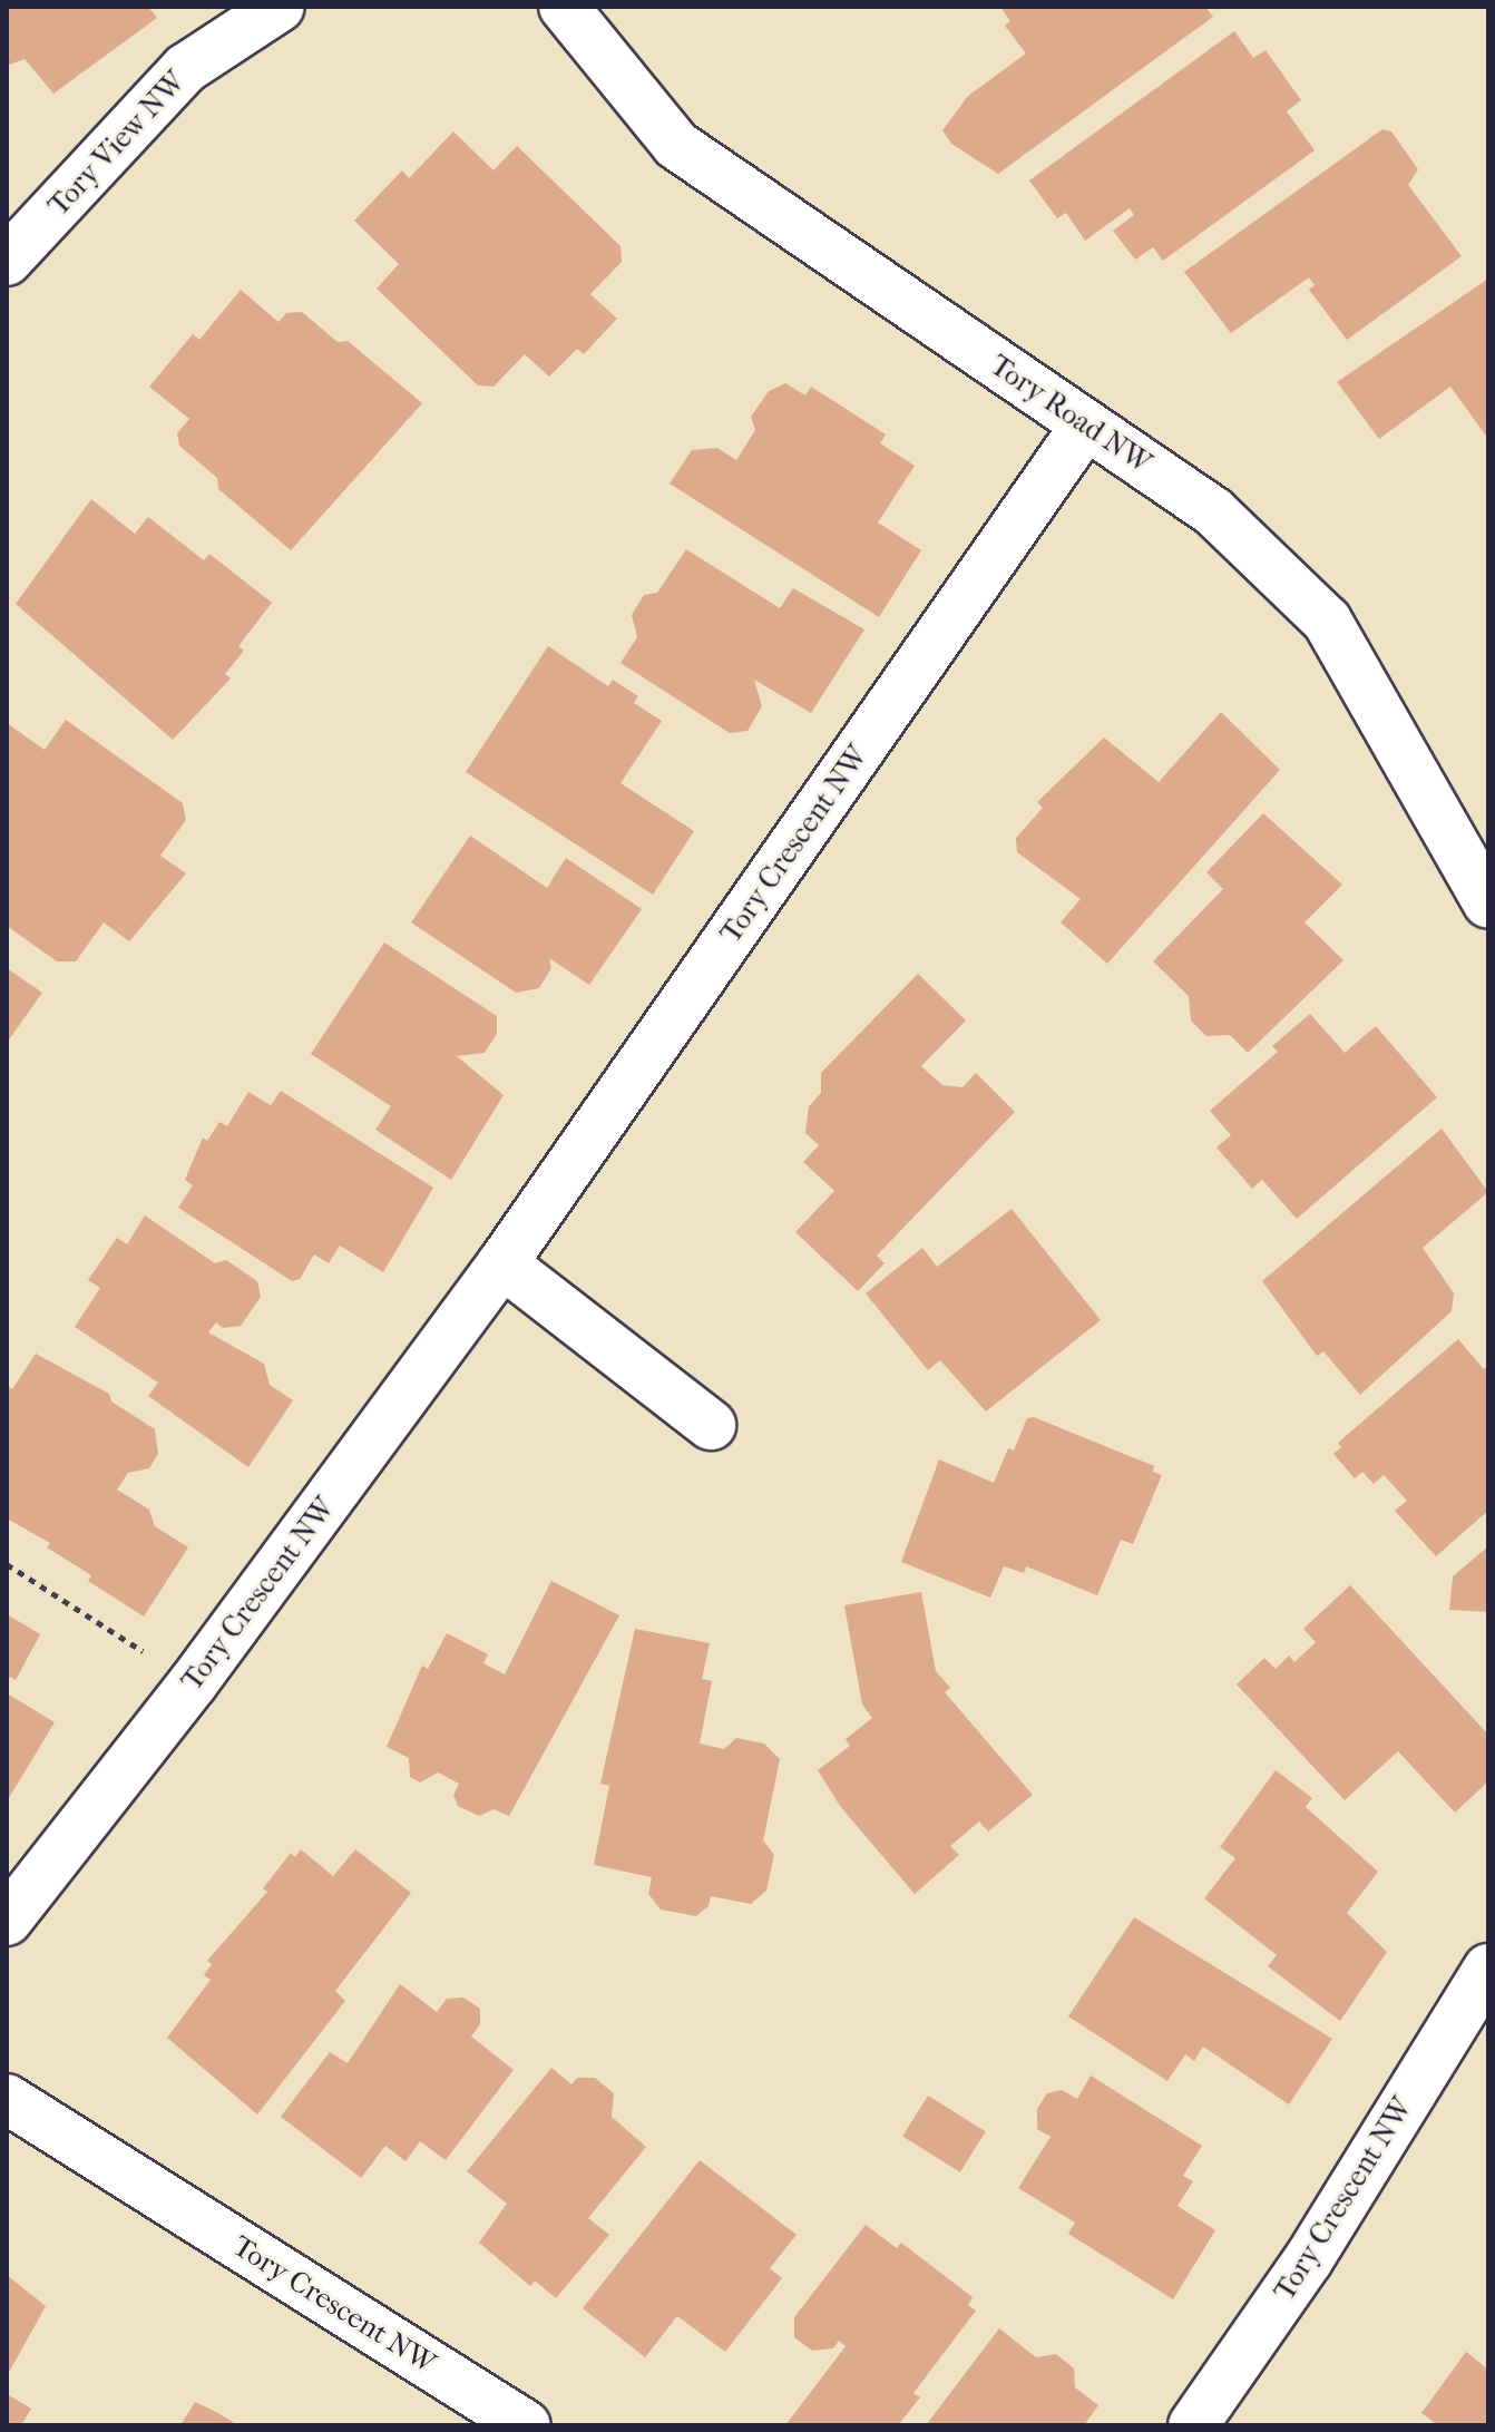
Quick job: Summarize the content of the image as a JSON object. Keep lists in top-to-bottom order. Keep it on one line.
{"streets":{"street":["Tory View NW","Tory Road NW","Tory Crescent NW"]},"crossings":[["Tory Road NW","Tory Crescent NW"]]}
